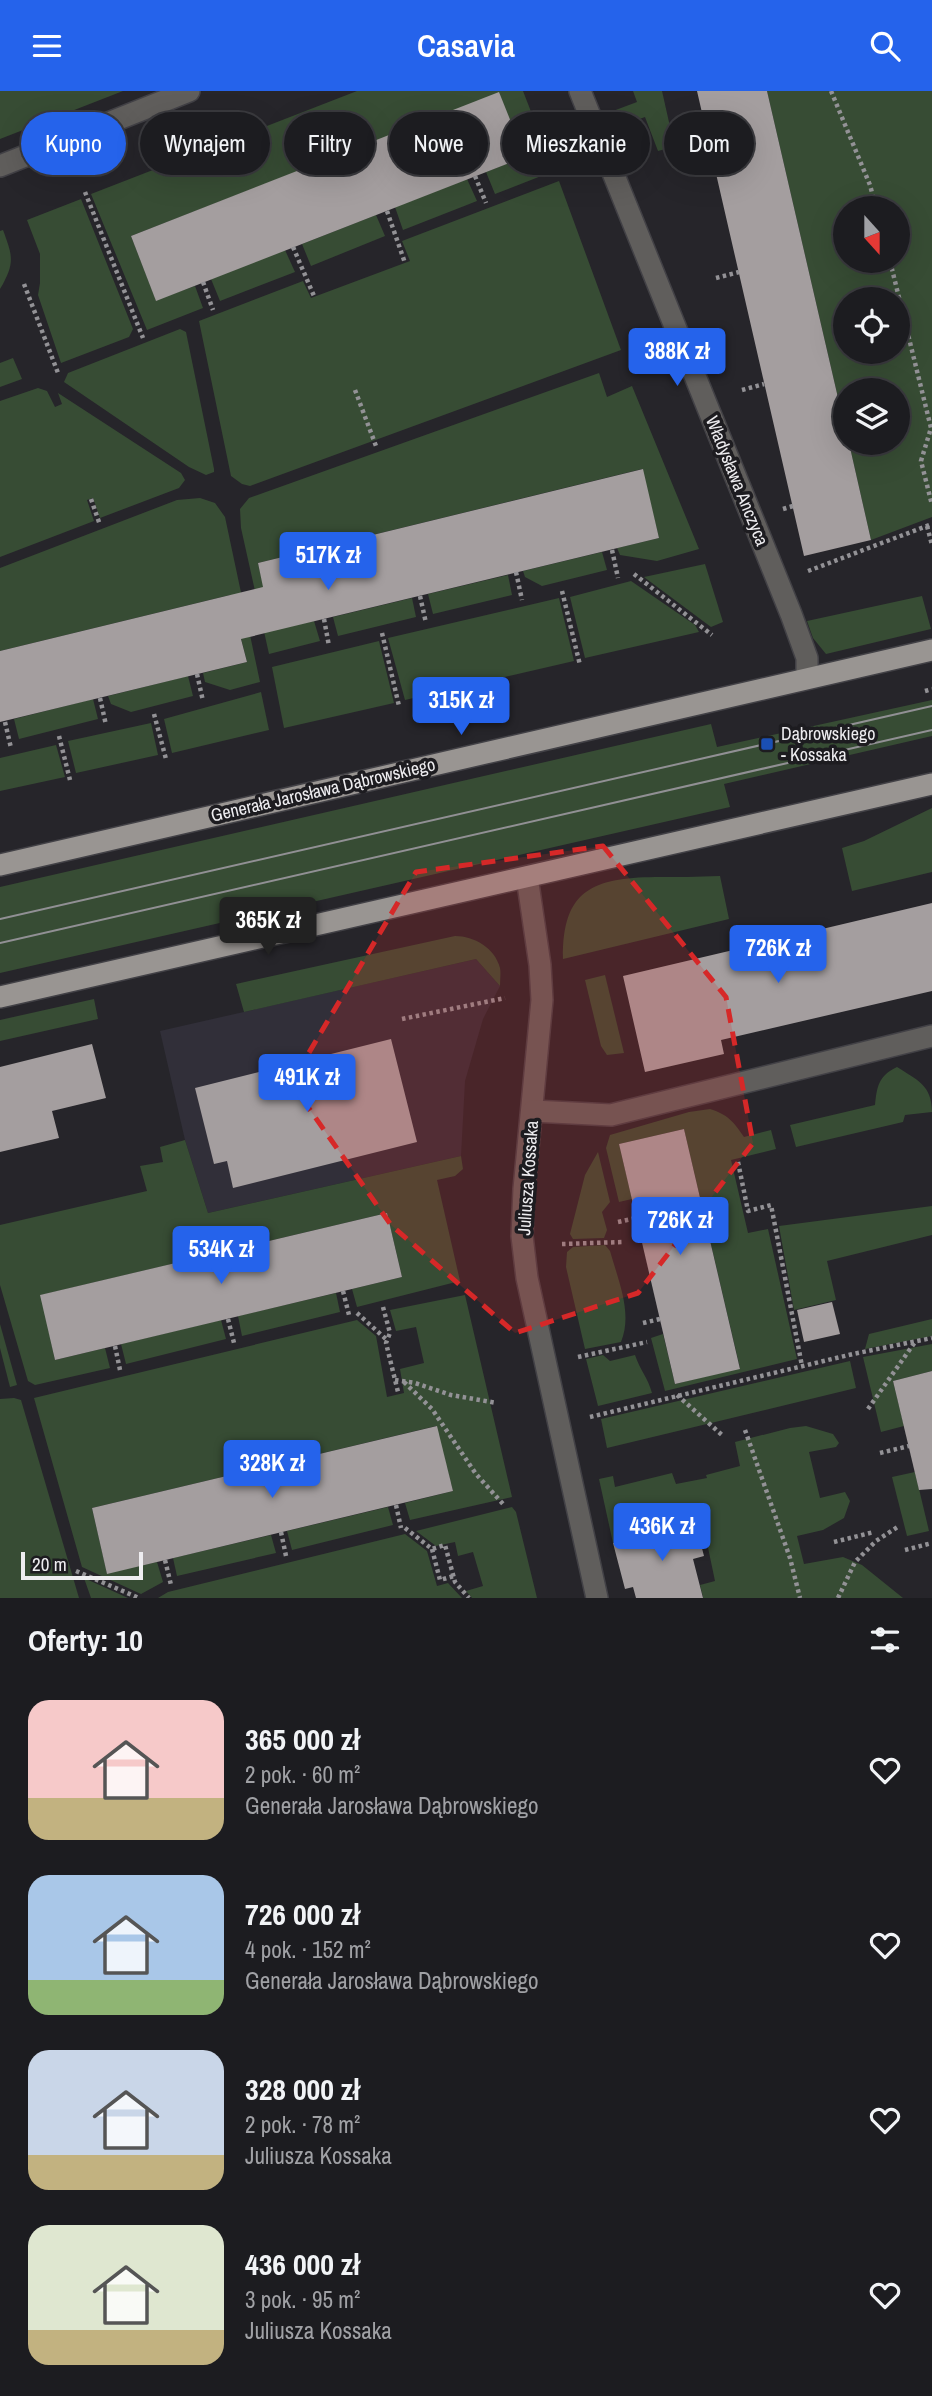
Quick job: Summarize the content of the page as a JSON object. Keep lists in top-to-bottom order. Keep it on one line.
{"streets":{"main road":["Generała Jarosława Dąbrowskiego"],"street":["Władysława Anczyca","Juliusza Kossaka"]},"crossings":[["Władysława Anczyca","Generała Jarosława Dąbrowskiego"]],"places":{"transit":["Dąbrowskiego - Kossaka"]},"scale_bar":"20 m","north":"bottom","page":{"header":"Casavia","chip":["Kupno","Wynajem","Filtry","Nowe","Mieszkanie","Dom"],"price":["388K zł","517K zł","315K zł","365K zł","726K zł","491K zł","726K zł","534K zł","328K zł","436K zł"],"scale":"20 m","heading":"Oferty: 10","list":[{"name":"365 000 zł","note":"2 pok. · 60 m² · Generała Jarosława Dąbrowskiego"},{"name":"726 000 zł","note":"4 pok. · 152 m² · Generała Jarosława Dąbrowskiego"},{"name":"328 000 zł","note":"2 pok. · 78 m² · Juliusza Kossaka"},{"name":"436 000 zł","note":"3 pok. · 95 m² · Juliusza Kossaka"}]}}
